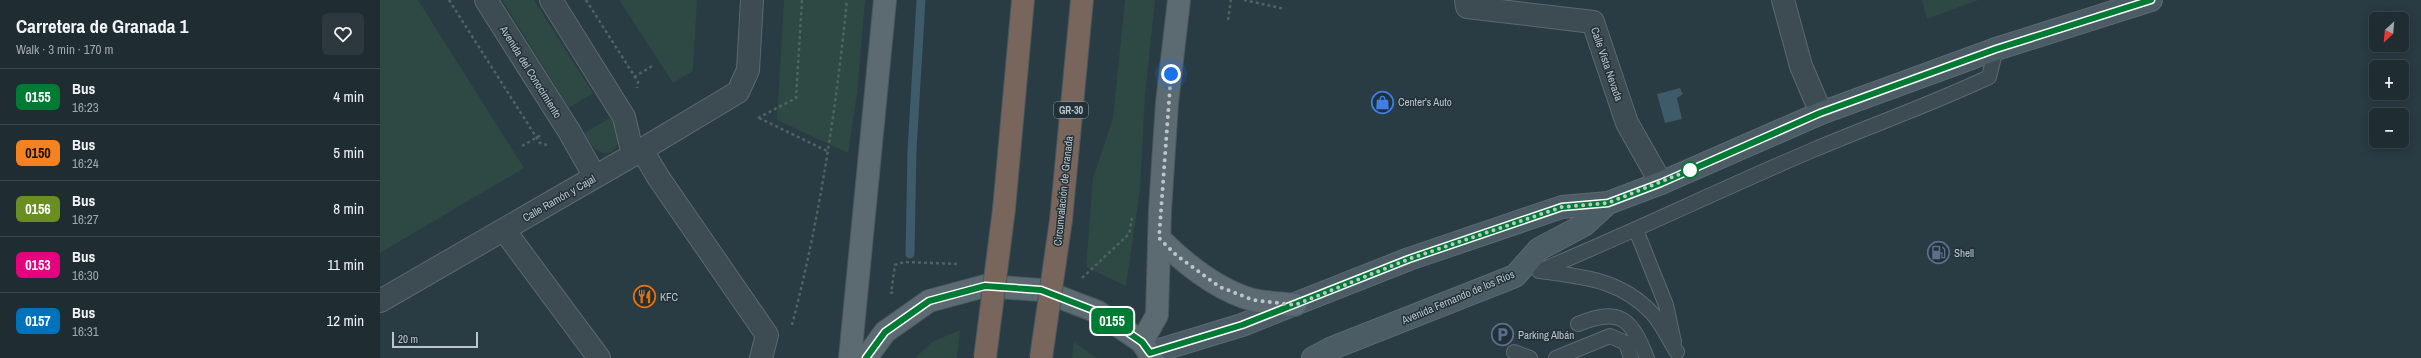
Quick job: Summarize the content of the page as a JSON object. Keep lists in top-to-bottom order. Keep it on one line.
{"streets":{"highway":["GR-30","Circunvalación de Granada"],"main road":["Avenida Fernando de los Ríos"],"street":["Calle Vista Nevada","Avenida del Conocimiento","Calle Ramón y Cajal"]},"crossings":[["Calle Vista Nevada","Avenida Fernando de los Ríos"],["Avenida del Conocimiento","Calle Ramón y Cajal"]],"places":{"shop":["Center's Auto"],"fuel station":["Shell"],"restaurant":["KFC"],"parking":["Parking Albán"]},"lines":["bus line 0155"],"scale_bar":"20 m","north":"bottom left","page":{"heading":["Carretera de Granada 1","Walk · 3 min · 170 m"],"on_map":"0155","map_buttons":["+","−"],"list":[{"mark":"0155","name":"Bus","note":"16:23","value":"4 min"},{"mark":"0150","name":"Bus","note":"16:24","value":"5 min"},{"mark":"0156","name":"Bus","note":"16:27","value":"8 min"},{"mark":"0153","name":"Bus","note":"16:30","value":"11 min"},{"mark":"0157","name":"Bus","note":"16:31","value":"12 min"}],"scale":"20 m"}}
